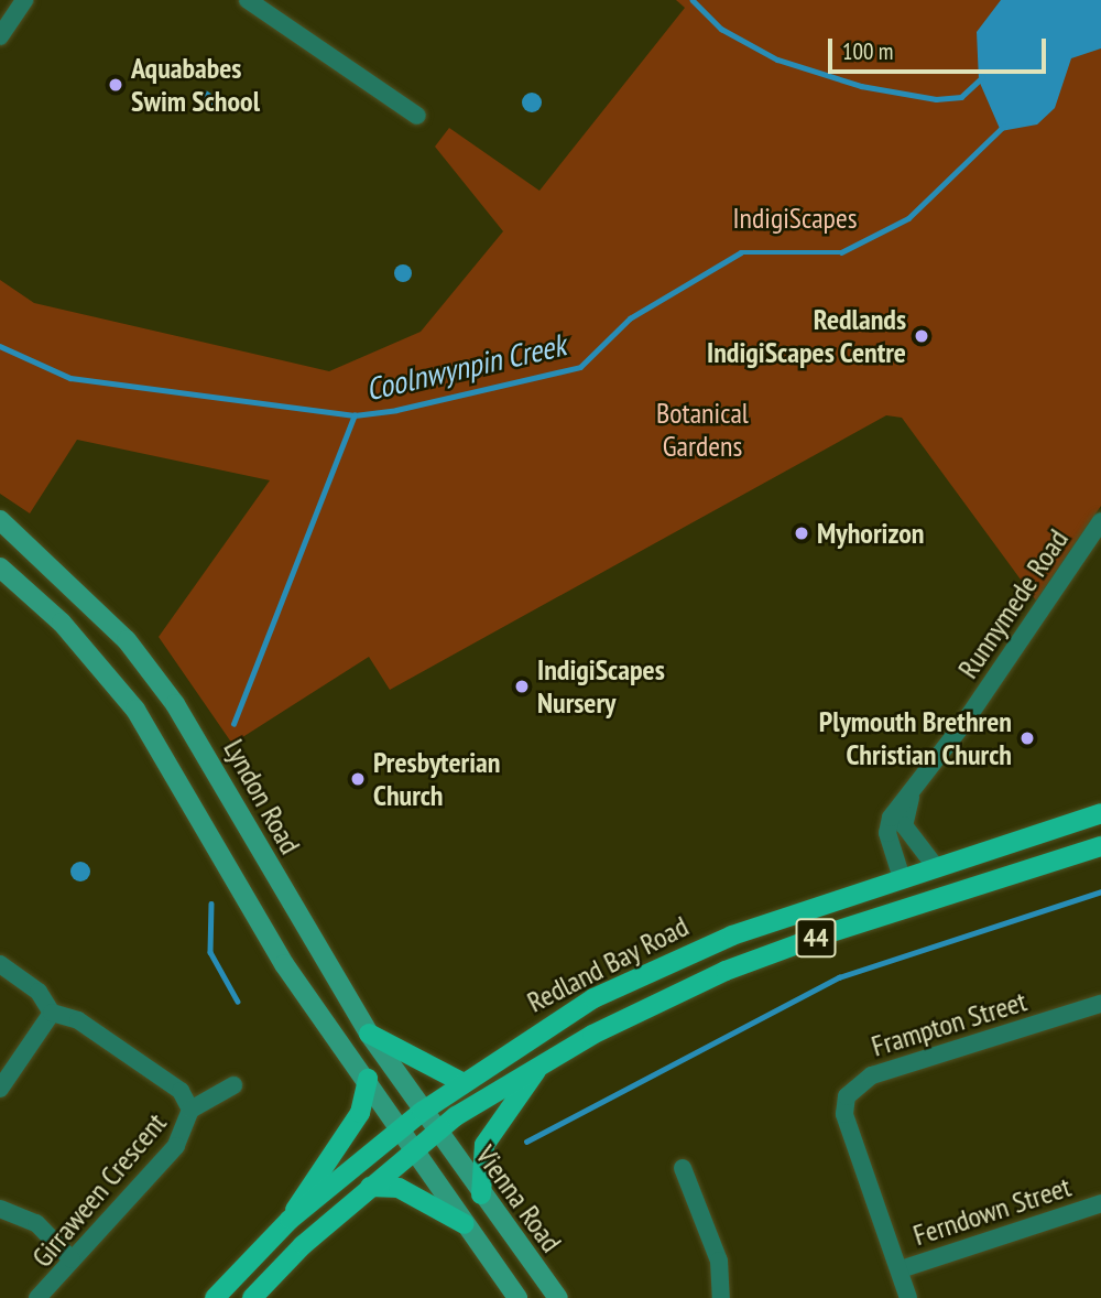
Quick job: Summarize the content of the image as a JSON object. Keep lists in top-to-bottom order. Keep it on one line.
{"streets":{"main road":["Lyndon Road","44","Redland Bay Road","Vienna Road"],"street":["Runnymede Road","Frampton Street","Girraween Crescent","Ferndown Street"]},"crossings":[["Runnymede Road","Redland Bay Road"],["Lyndon Road","Redland Bay Road"],["Lyndon Road","Vienna Road"],["Redland Bay Road","Vienna Road"],["Frampton Street","Ferndown Street"]],"water":["Coolnwynpin Creek"],"parks":["IndigiScapes","Botanical Gardens"],"places":["Aquababes Swim School","Redlands IndigiScapes Centre","Myhorizon","IndigiScapes Nursery","Plymouth Brethren Christian Church","Presbyterian Church"],"scale_bar":"100 m"}
